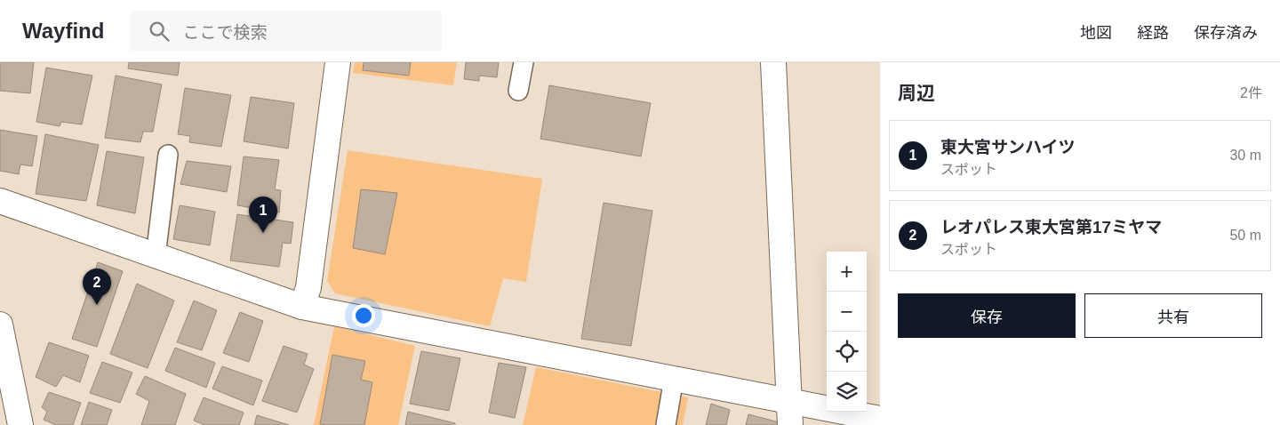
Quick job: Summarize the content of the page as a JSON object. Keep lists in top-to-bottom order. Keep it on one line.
{"page":{"header":"Wayfind","search":"ここで検索","nav":["地図","経路","保存済み"],"heading":["周辺","2件"],"list":[{"mark":"1","name":"東大宮サンハイツ","note":"スポット","value":"30 m"},{"mark":"2","name":"レオパレス東大宮第17ミヤマ","note":"スポット","value":"50 m"}],"pins":["1","2"],"map_buttons":["+","−"],"buttons":["保存","共有"]}}
